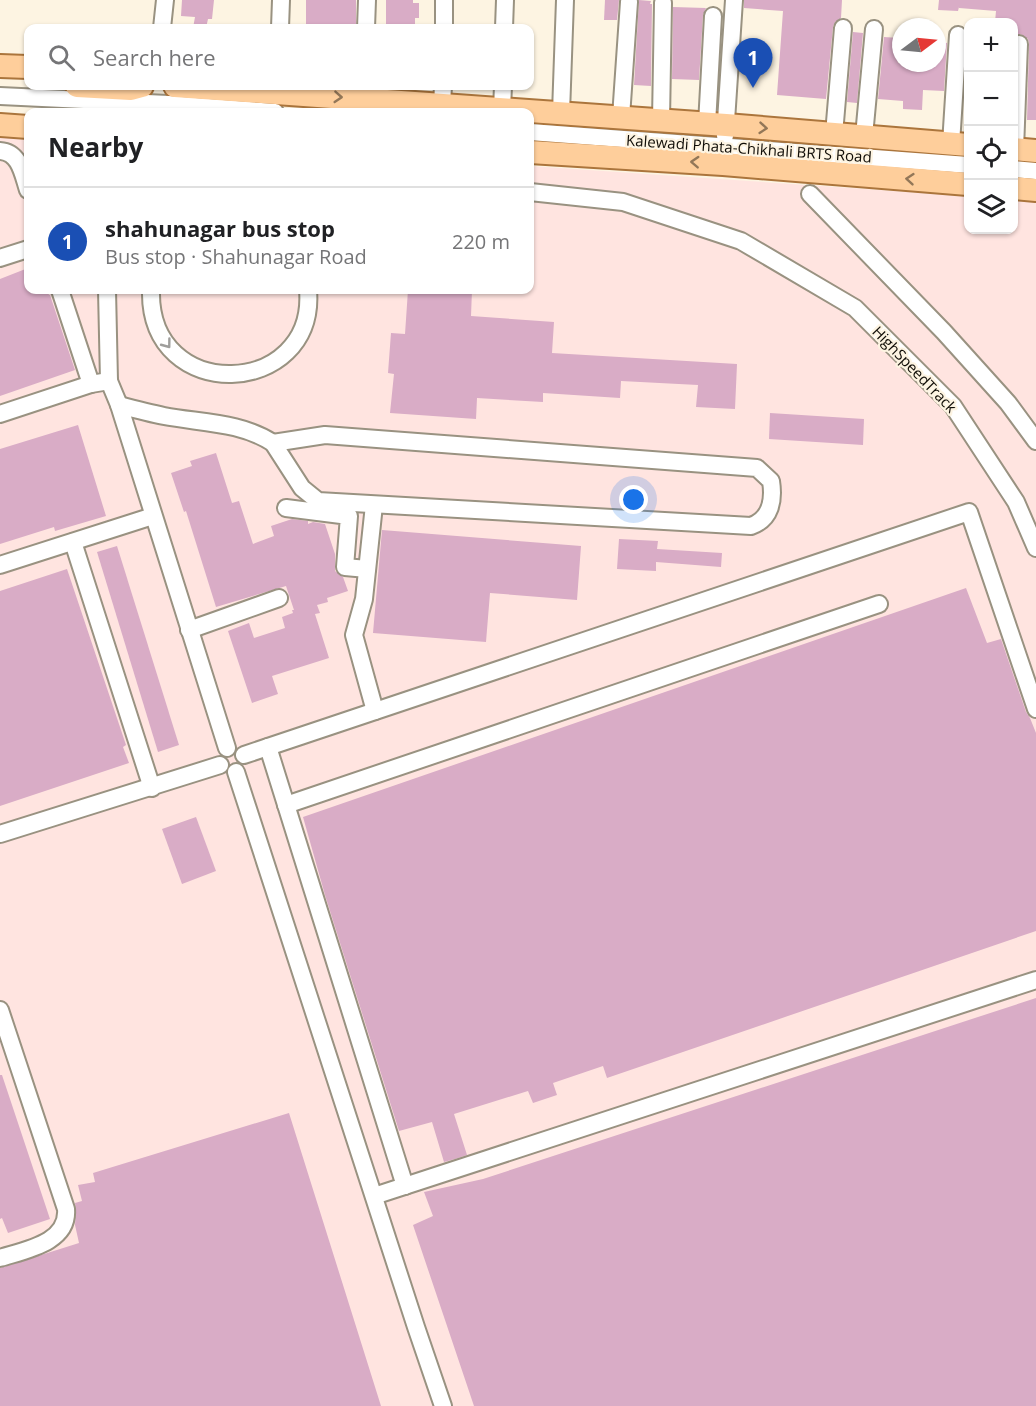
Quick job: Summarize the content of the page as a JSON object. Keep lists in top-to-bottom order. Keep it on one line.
{"streets":{"street":["Kalewadi Phata-Chikhali BRTS Road","HighSpeedTrack"]},"north":"right","page":{"map_buttons":["+","−"],"search":"Search here","pins":"1","heading":"Nearby","list":[{"mark":"1","name":"shahunagar bus stop","note":"Bus stop · Shahunagar Road","value":"220 m"}]}}
